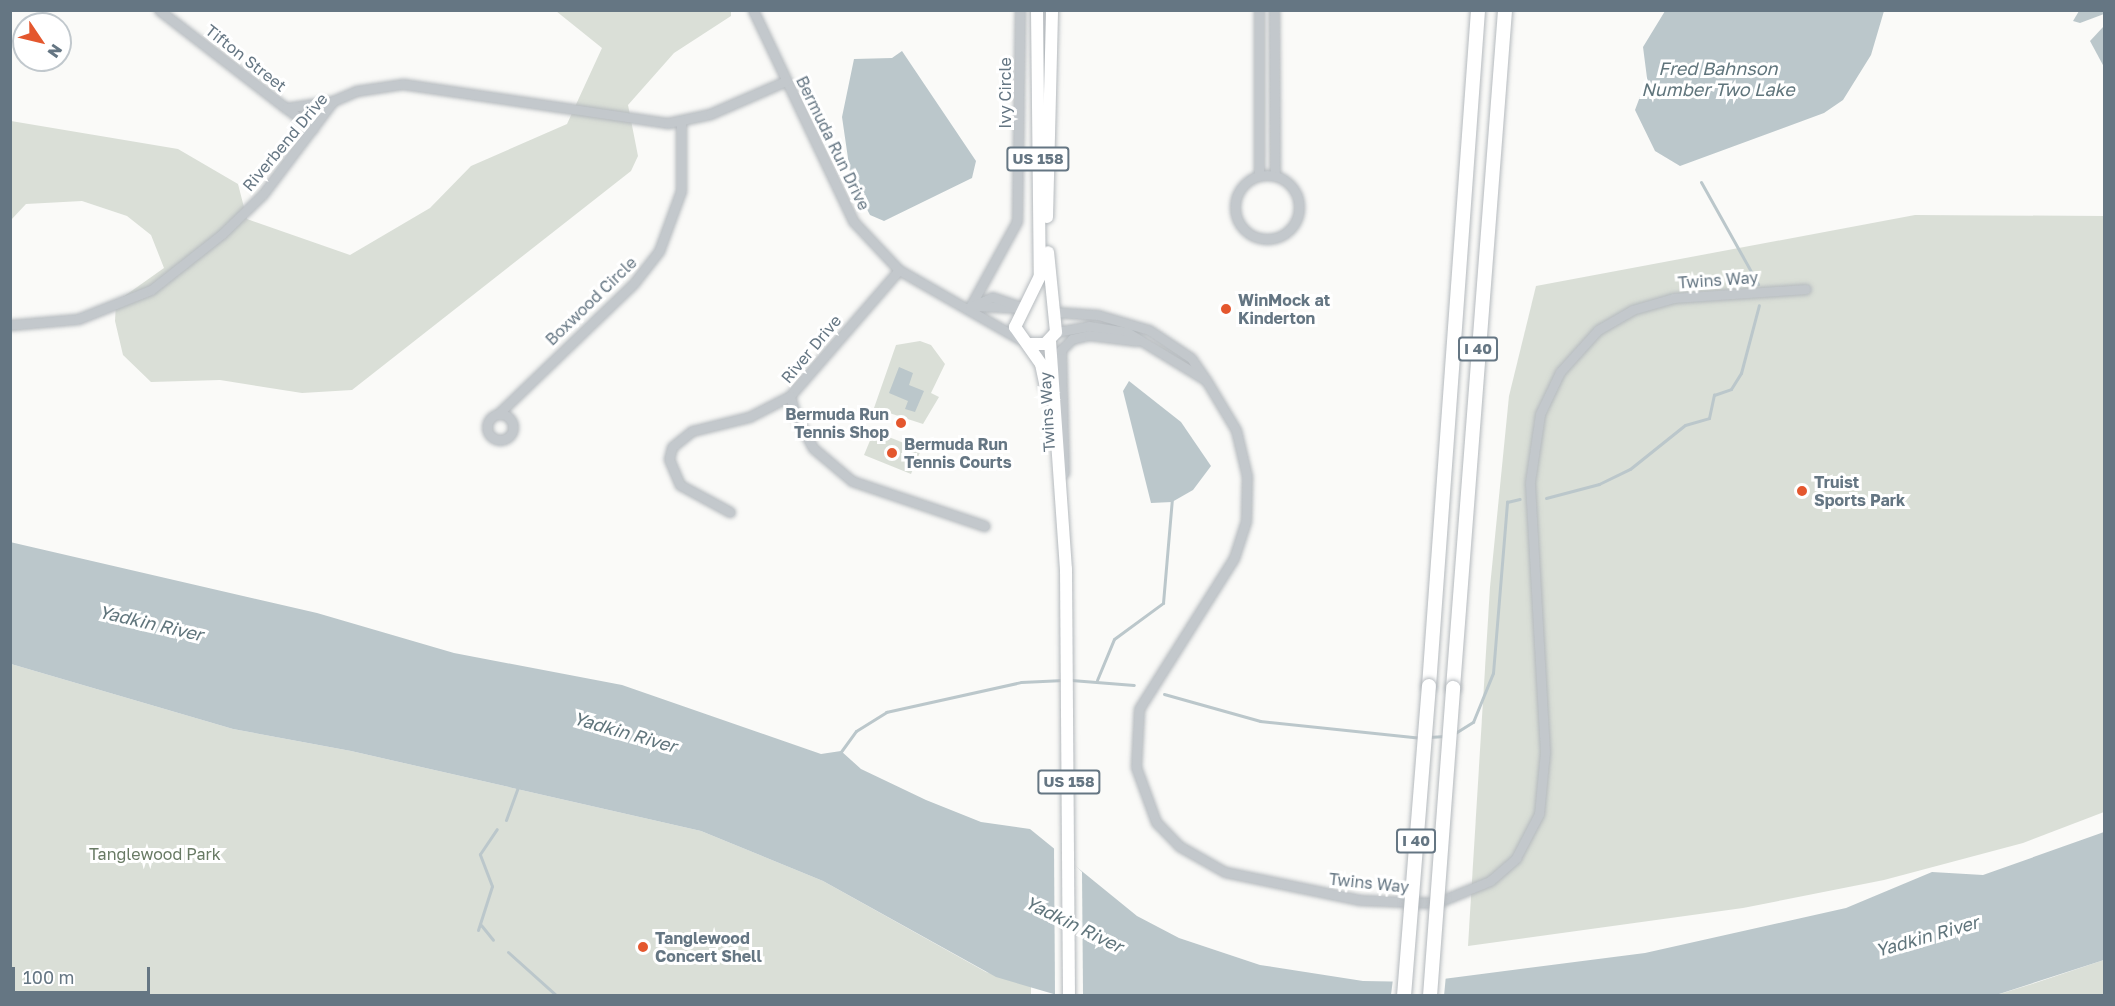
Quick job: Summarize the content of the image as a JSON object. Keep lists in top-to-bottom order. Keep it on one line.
{"streets":{"highway":["I 40"],"main road":["US 158"],"street":["Tifton Street","Ivy Circle","Riverbend Drive","Bermuda Run Drive","Twins Way","Boxwood Circle","River Drive"]},"crossings":[["Tifton Street","Riverbend Drive"],["Ivy Circle","Bermuda Run Drive"],["Riverbend Drive","Bermuda Run Drive"],["Riverbend Drive","Boxwood Circle"],["Bermuda Run Drive","US 158"],["Bermuda Run Drive","River Drive"],["US 158","Twins Way"]],"water":["Fred Bahnson Number Two Lake","Yadkin River"],"parks":["Tanglewood Park"],"places":["WinMock at Kinderton","Bermuda Run Tennis Shop","Bermuda Run Tennis Courts","Truist Sports Park","Tanglewood Concert Shell"],"scale_bar":"100 m","north":"bottom right"}
